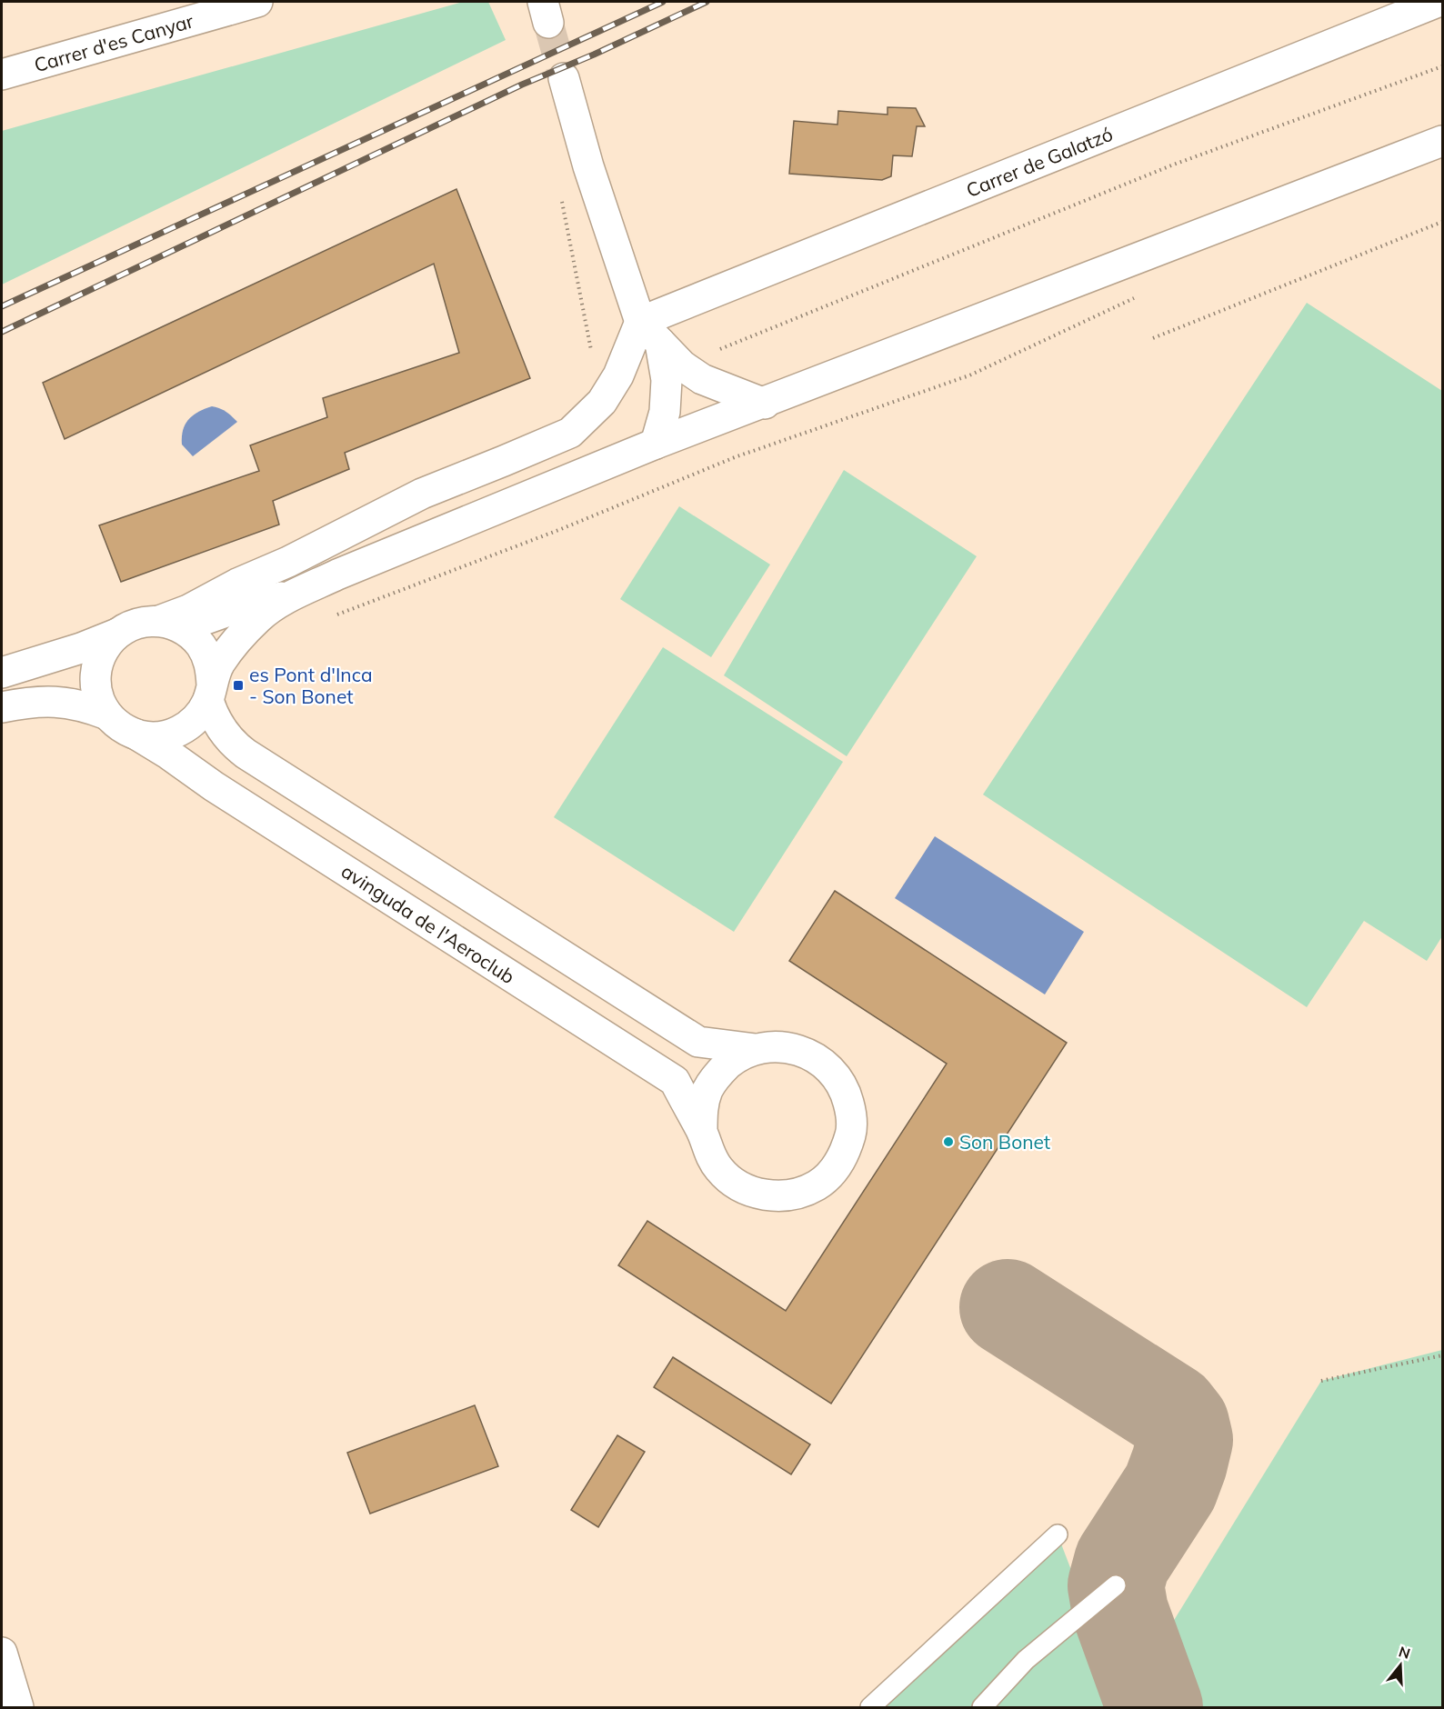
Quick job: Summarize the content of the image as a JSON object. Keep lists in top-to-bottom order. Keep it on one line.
{"streets":{"street":["Carrer d'es Canyar","Carrer de Galatzó","avinguda de l'Aeroclub"]},"places":{"transit":["es Pont d'Inca - Son Bonet"],"other":["Son Bonet"]},"north":"top"}
